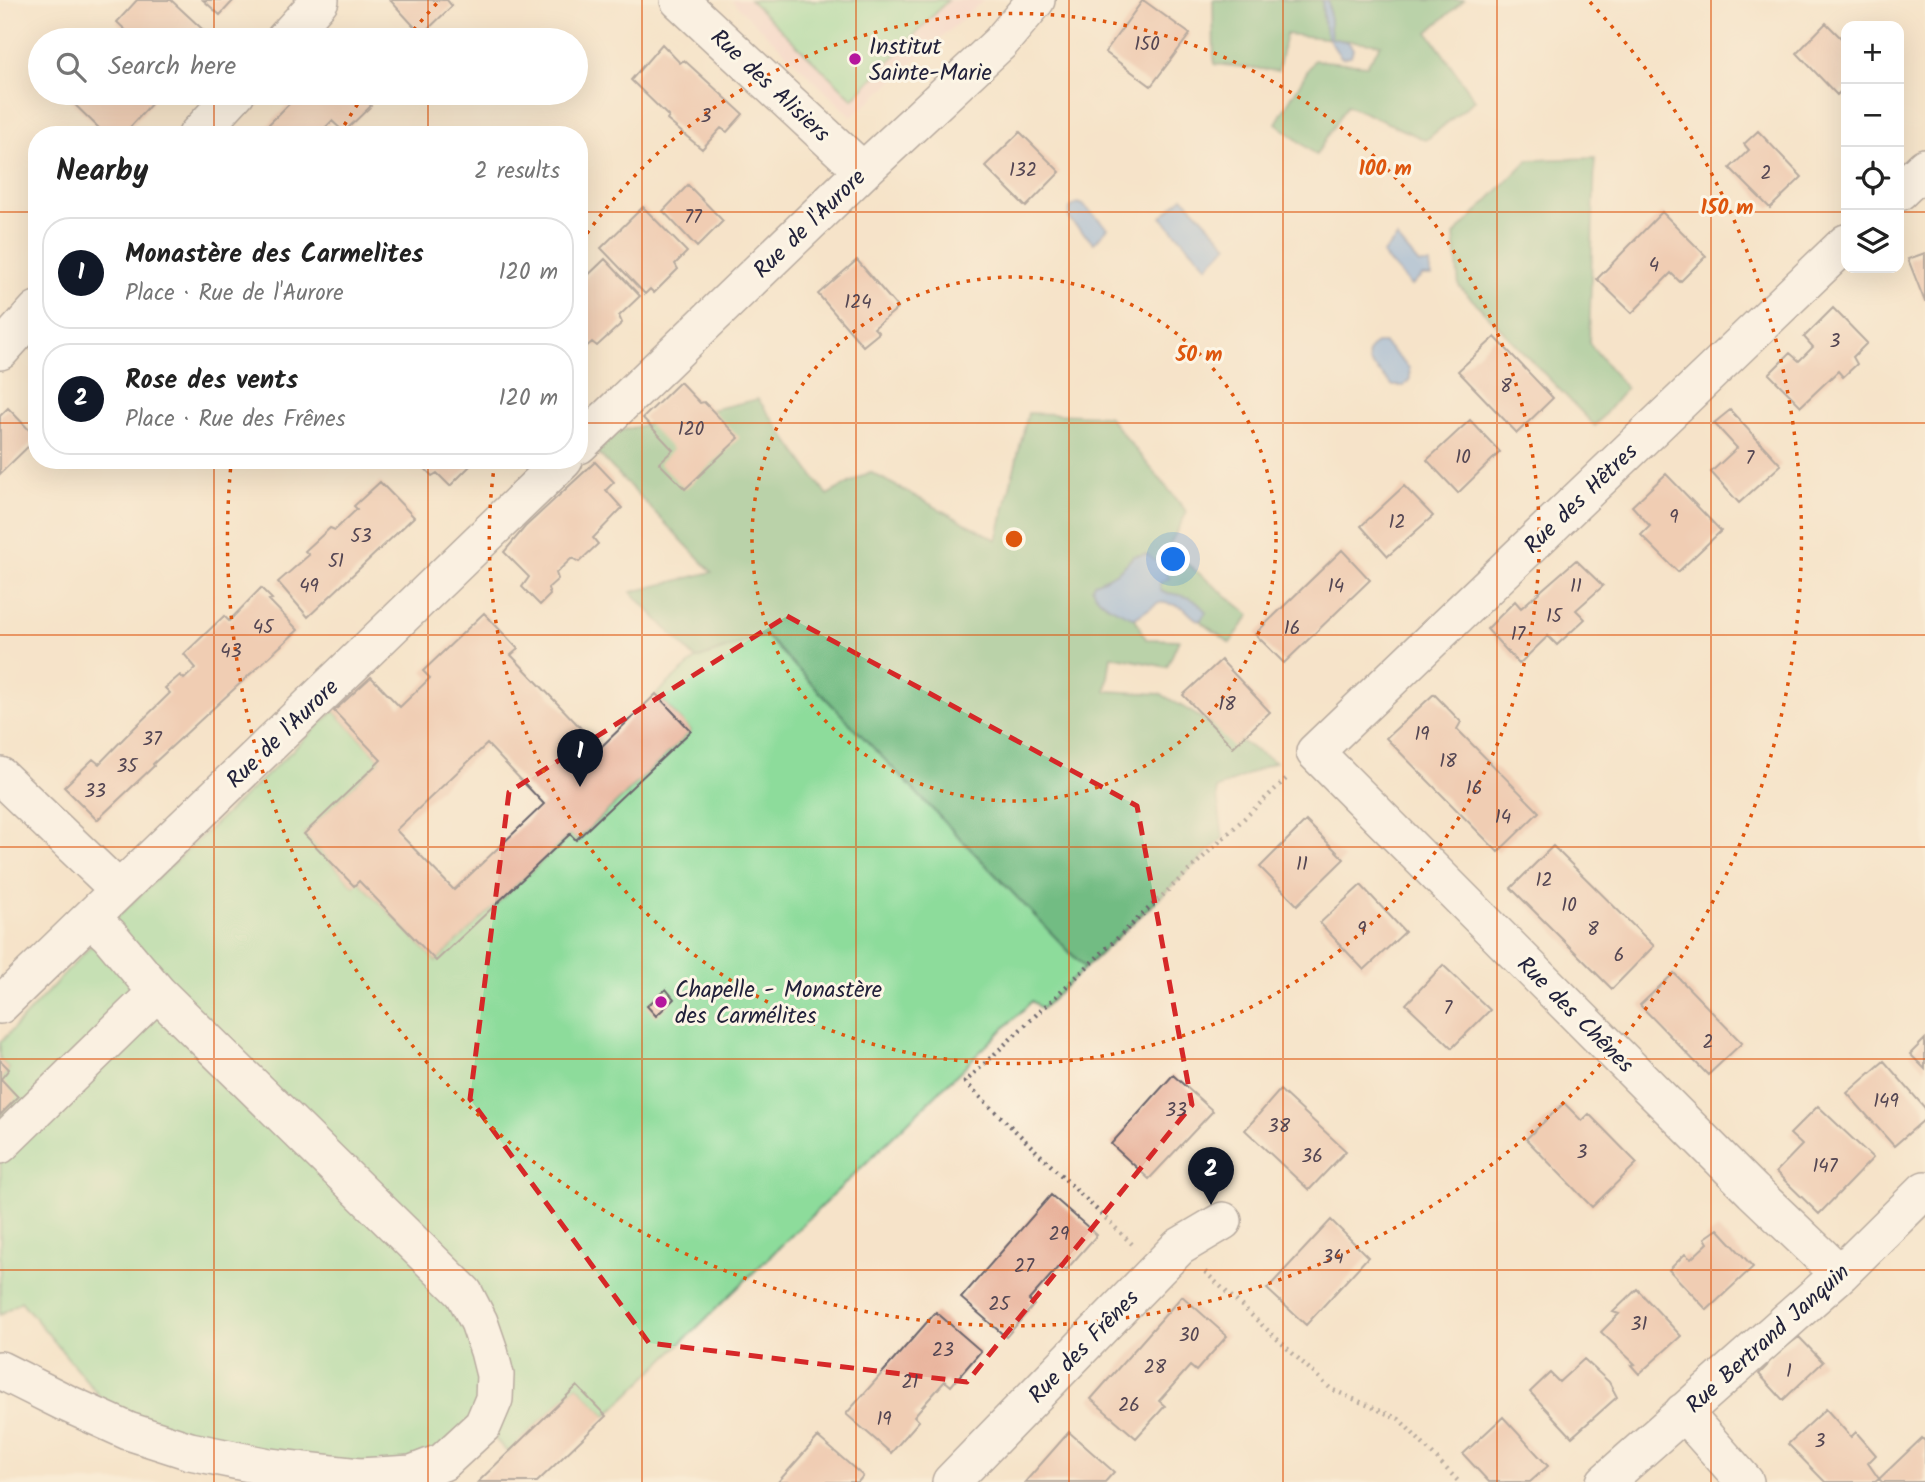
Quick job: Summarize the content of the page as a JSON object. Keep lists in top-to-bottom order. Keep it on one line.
{"streets":{"street":["Rue des Alisiers","Rue de l'Aurore","Rue des Hêtres","Rue des Chênes","Rue Bertrand Janquin","Rue des Frênes"]},"crossings":[["Rue des Alisiers","Rue de l'Aurore"],["Rue des Hêtres","Rue des Chênes"],["Rue des Chênes","Rue Bertrand Janquin"]],"places":["Institut Sainte-Marie","Chapelle - Monastère des Carmélites"],"house_numbers":["150","3","132","2","77","4","124","3","8","120","10","7","9","12","53","51","49","14","11","15","45","16","17","43","18","19","37","18","35","16","33","14","11","12","10","9","8","6","7","2","149","33","38","3","36","147","29","34","27","25","31","30","23","28","1","21","26","19","3"],"page":{"map_buttons":["+","−"],"search":"Search here","heading":["Nearby","2 results"],"list":[{"mark":"1","name":"Monastère des Carmelites","note":"Place · Rue de l'Aurore","value":"120 m"},{"mark":"2","name":"Rose des vents","note":"Place · Rue des Frênes","value":"120 m"}],"pins":["1","2"]},"rings":["100 m","150 m","50 m"]}
